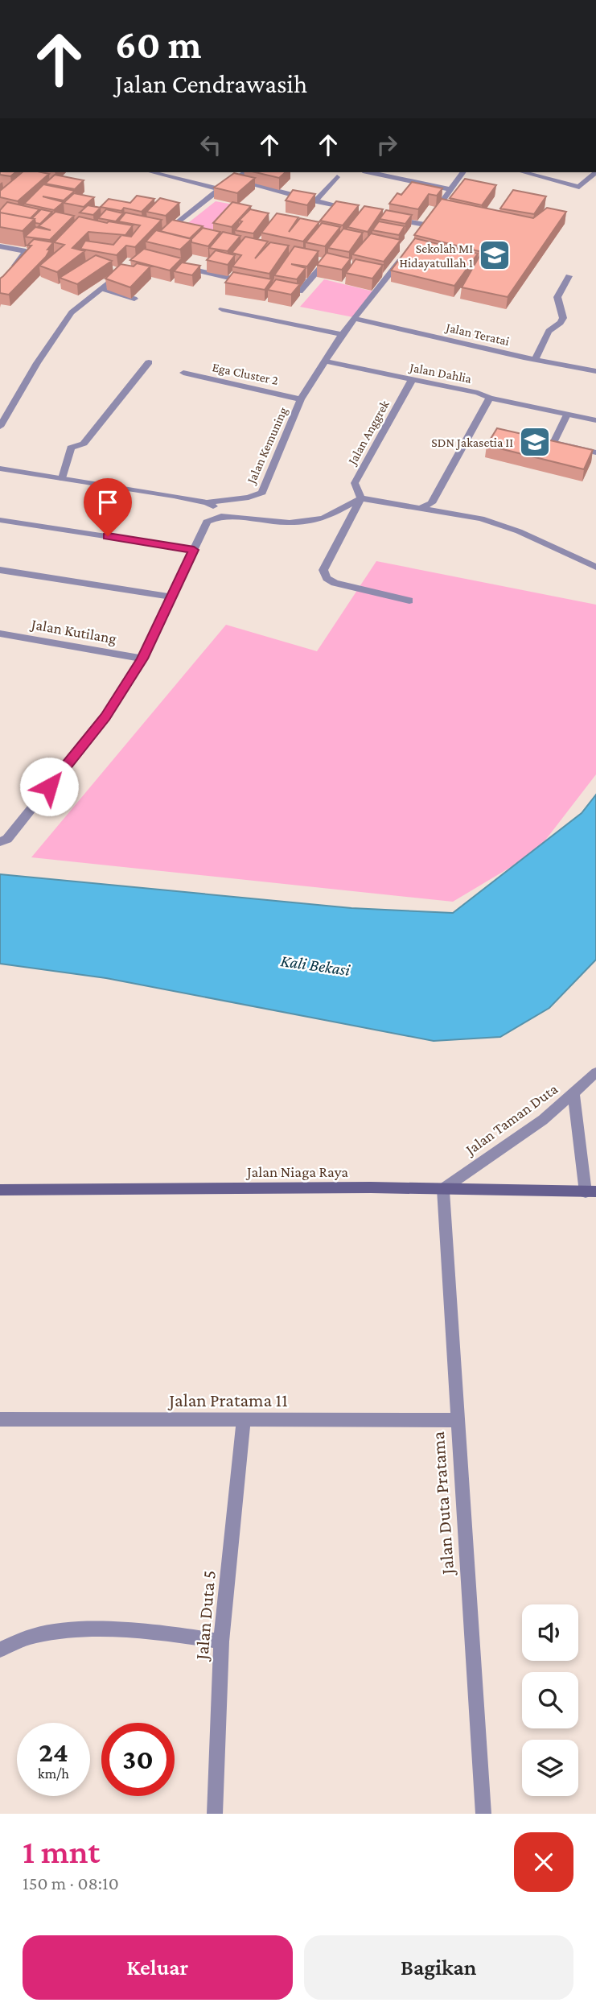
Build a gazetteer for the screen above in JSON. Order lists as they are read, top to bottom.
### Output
{
  "streets": {
    "street": [
      "Jalan Teratai",
      "Jalan Dahlia",
      "Ega Cluster 2",
      "Jalan Anggrek",
      "Jalan Kemuning",
      "Jalan Kutilang",
      "Jalan Taman Duta",
      "Jalan Niaga Raya",
      "Jalan Pratama 11",
      "Jalan Duta Pratama",
      "Jalan Duta 5"
    ]
  },
  "crossings": [
    ["Jalan Teratai", "Jalan Kemuning"],
    ["Jalan Dahlia", "Jalan Anggrek"],
    ["Jalan Dahlia", "Jalan Kemuning"],
    ["Ega Cluster 2", "Jalan Kemuning"],
    ["Jalan Taman Duta", "Jalan Niaga Raya"],
    ["Jalan Taman Duta", "Jalan Duta Pratama"],
    ["Jalan Niaga Raya", "Jalan Duta Pratama"],
    ["Jalan Pratama 11", "Jalan Duta Pratama"],
    ["Jalan Pratama 11", "Jalan Duta 5"]
  ],
  "water": ["Kali Bekasi"],
  "places": {
    "school or university": ["Sekolah MI Hidayatullah 1", "SDN Jakasetia II"]
  },
  "page": {
    "turn": ["60 m", "Jalan Cendrawasih"],
    "speed": "24 km/h",
    "limit": "30",
    "heading": ["1 mnt", "150 m · 08:10"],
    "buttons": ["Keluar", "Bagikan"]
  }
}
